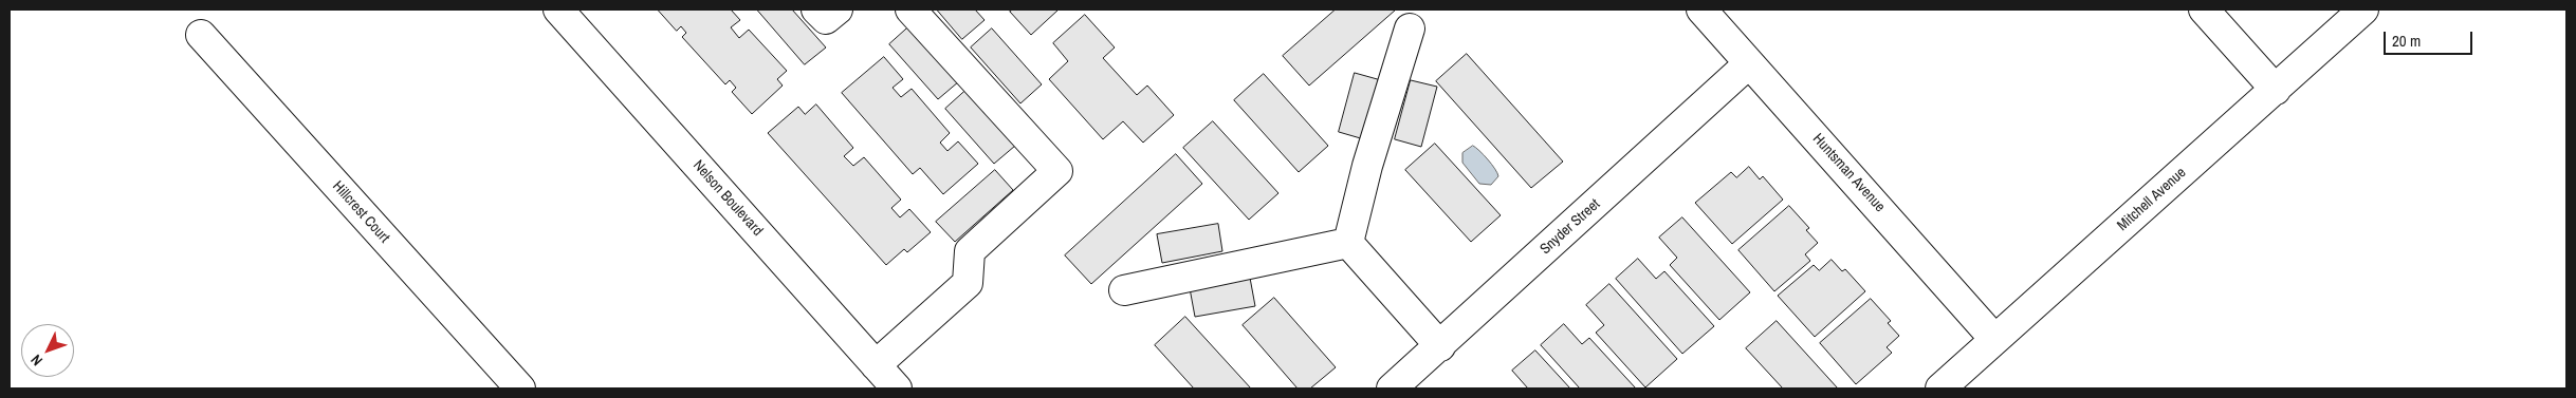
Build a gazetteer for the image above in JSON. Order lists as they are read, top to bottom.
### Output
{
  "streets": {
    "street": [
      "Huntsman Avenue",
      "Nelson Boulevard",
      "Mitchell Avenue",
      "Hillcrest Court",
      "Snyder Street"
    ]
  },
  "crossings": [
    ["Huntsman Avenue", "Mitchell Avenue"],
    ["Huntsman Avenue", "Snyder Street"]
  ],
  "scale_bar": "20 m",
  "north": "bottom left"
}
